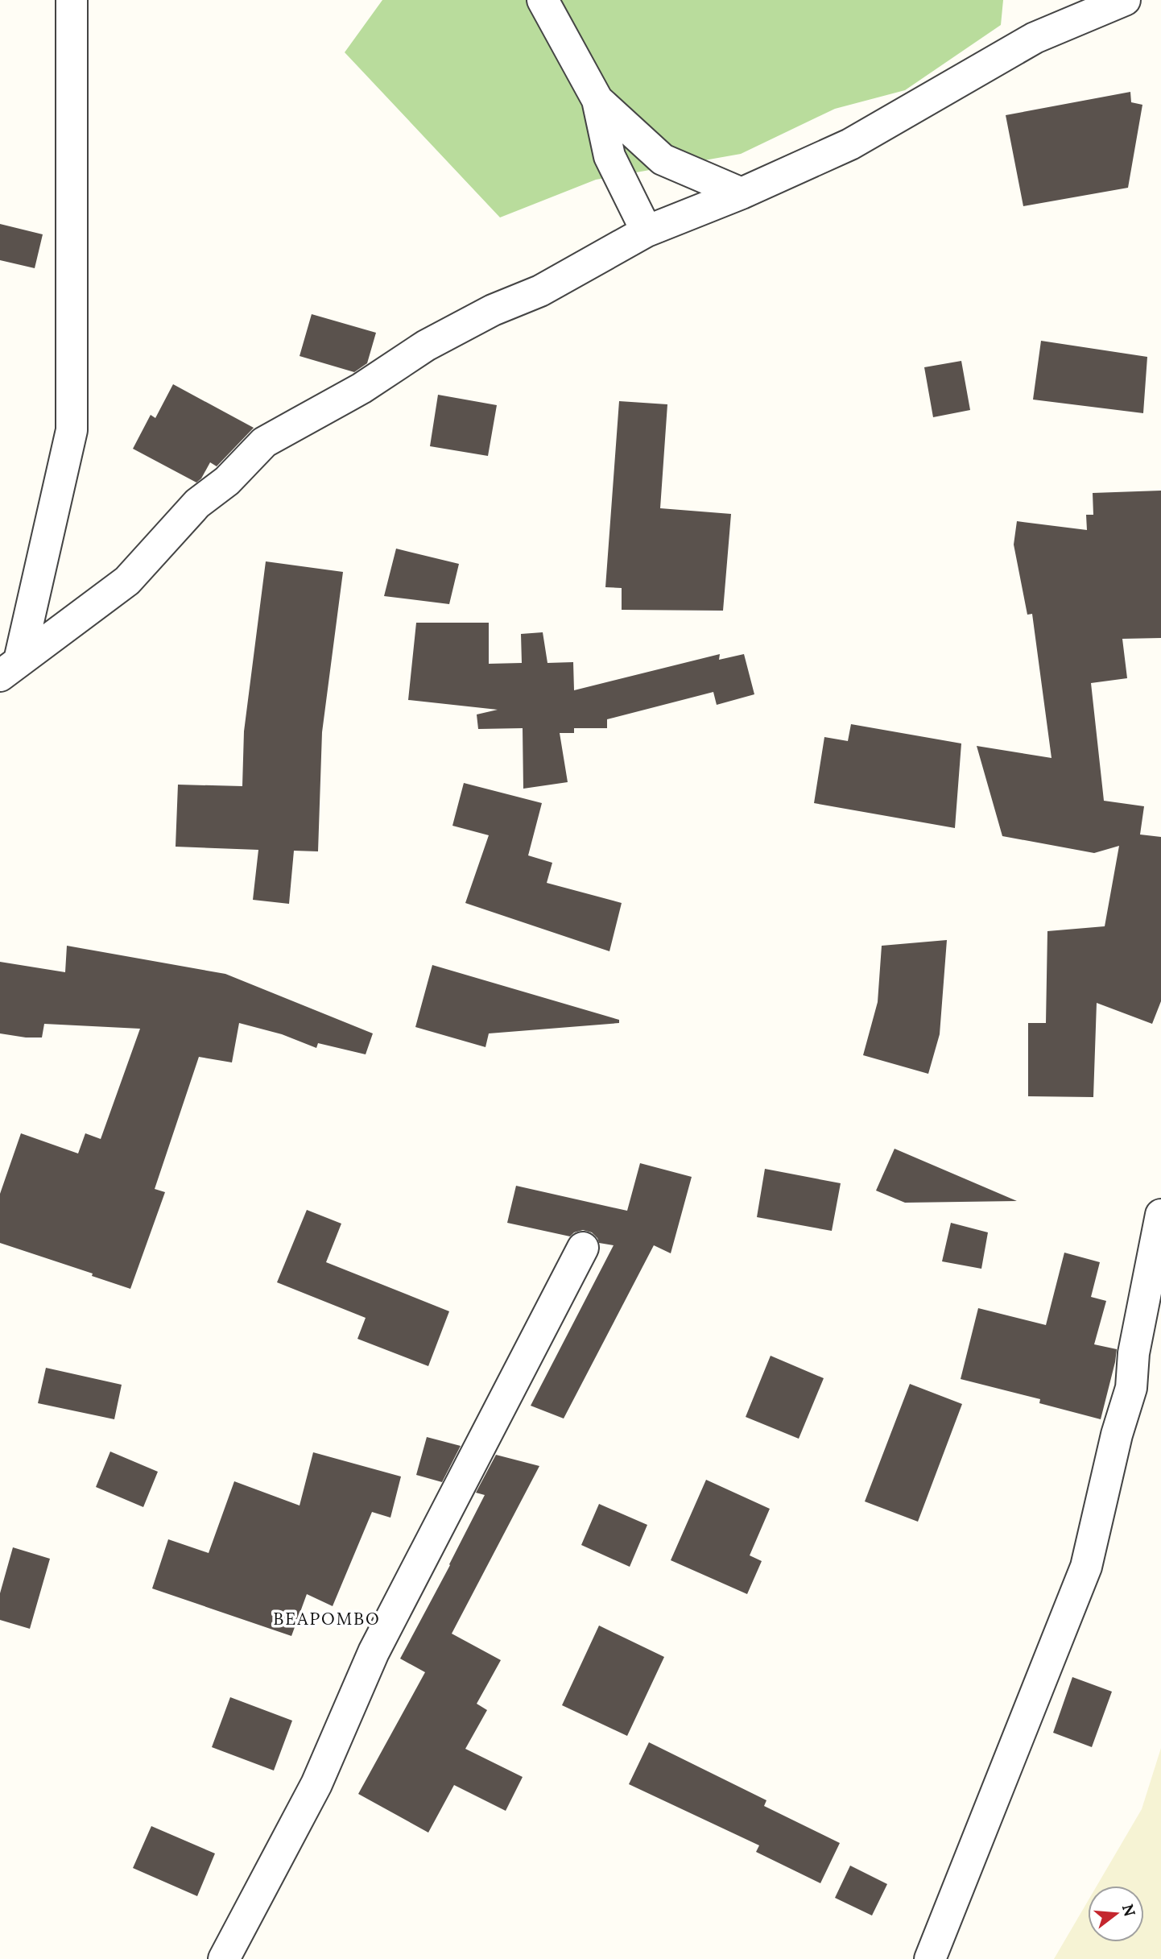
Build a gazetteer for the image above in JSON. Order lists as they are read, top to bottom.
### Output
{
  "districts": ["BEAPOMBO"],
  "north": "right"
}
